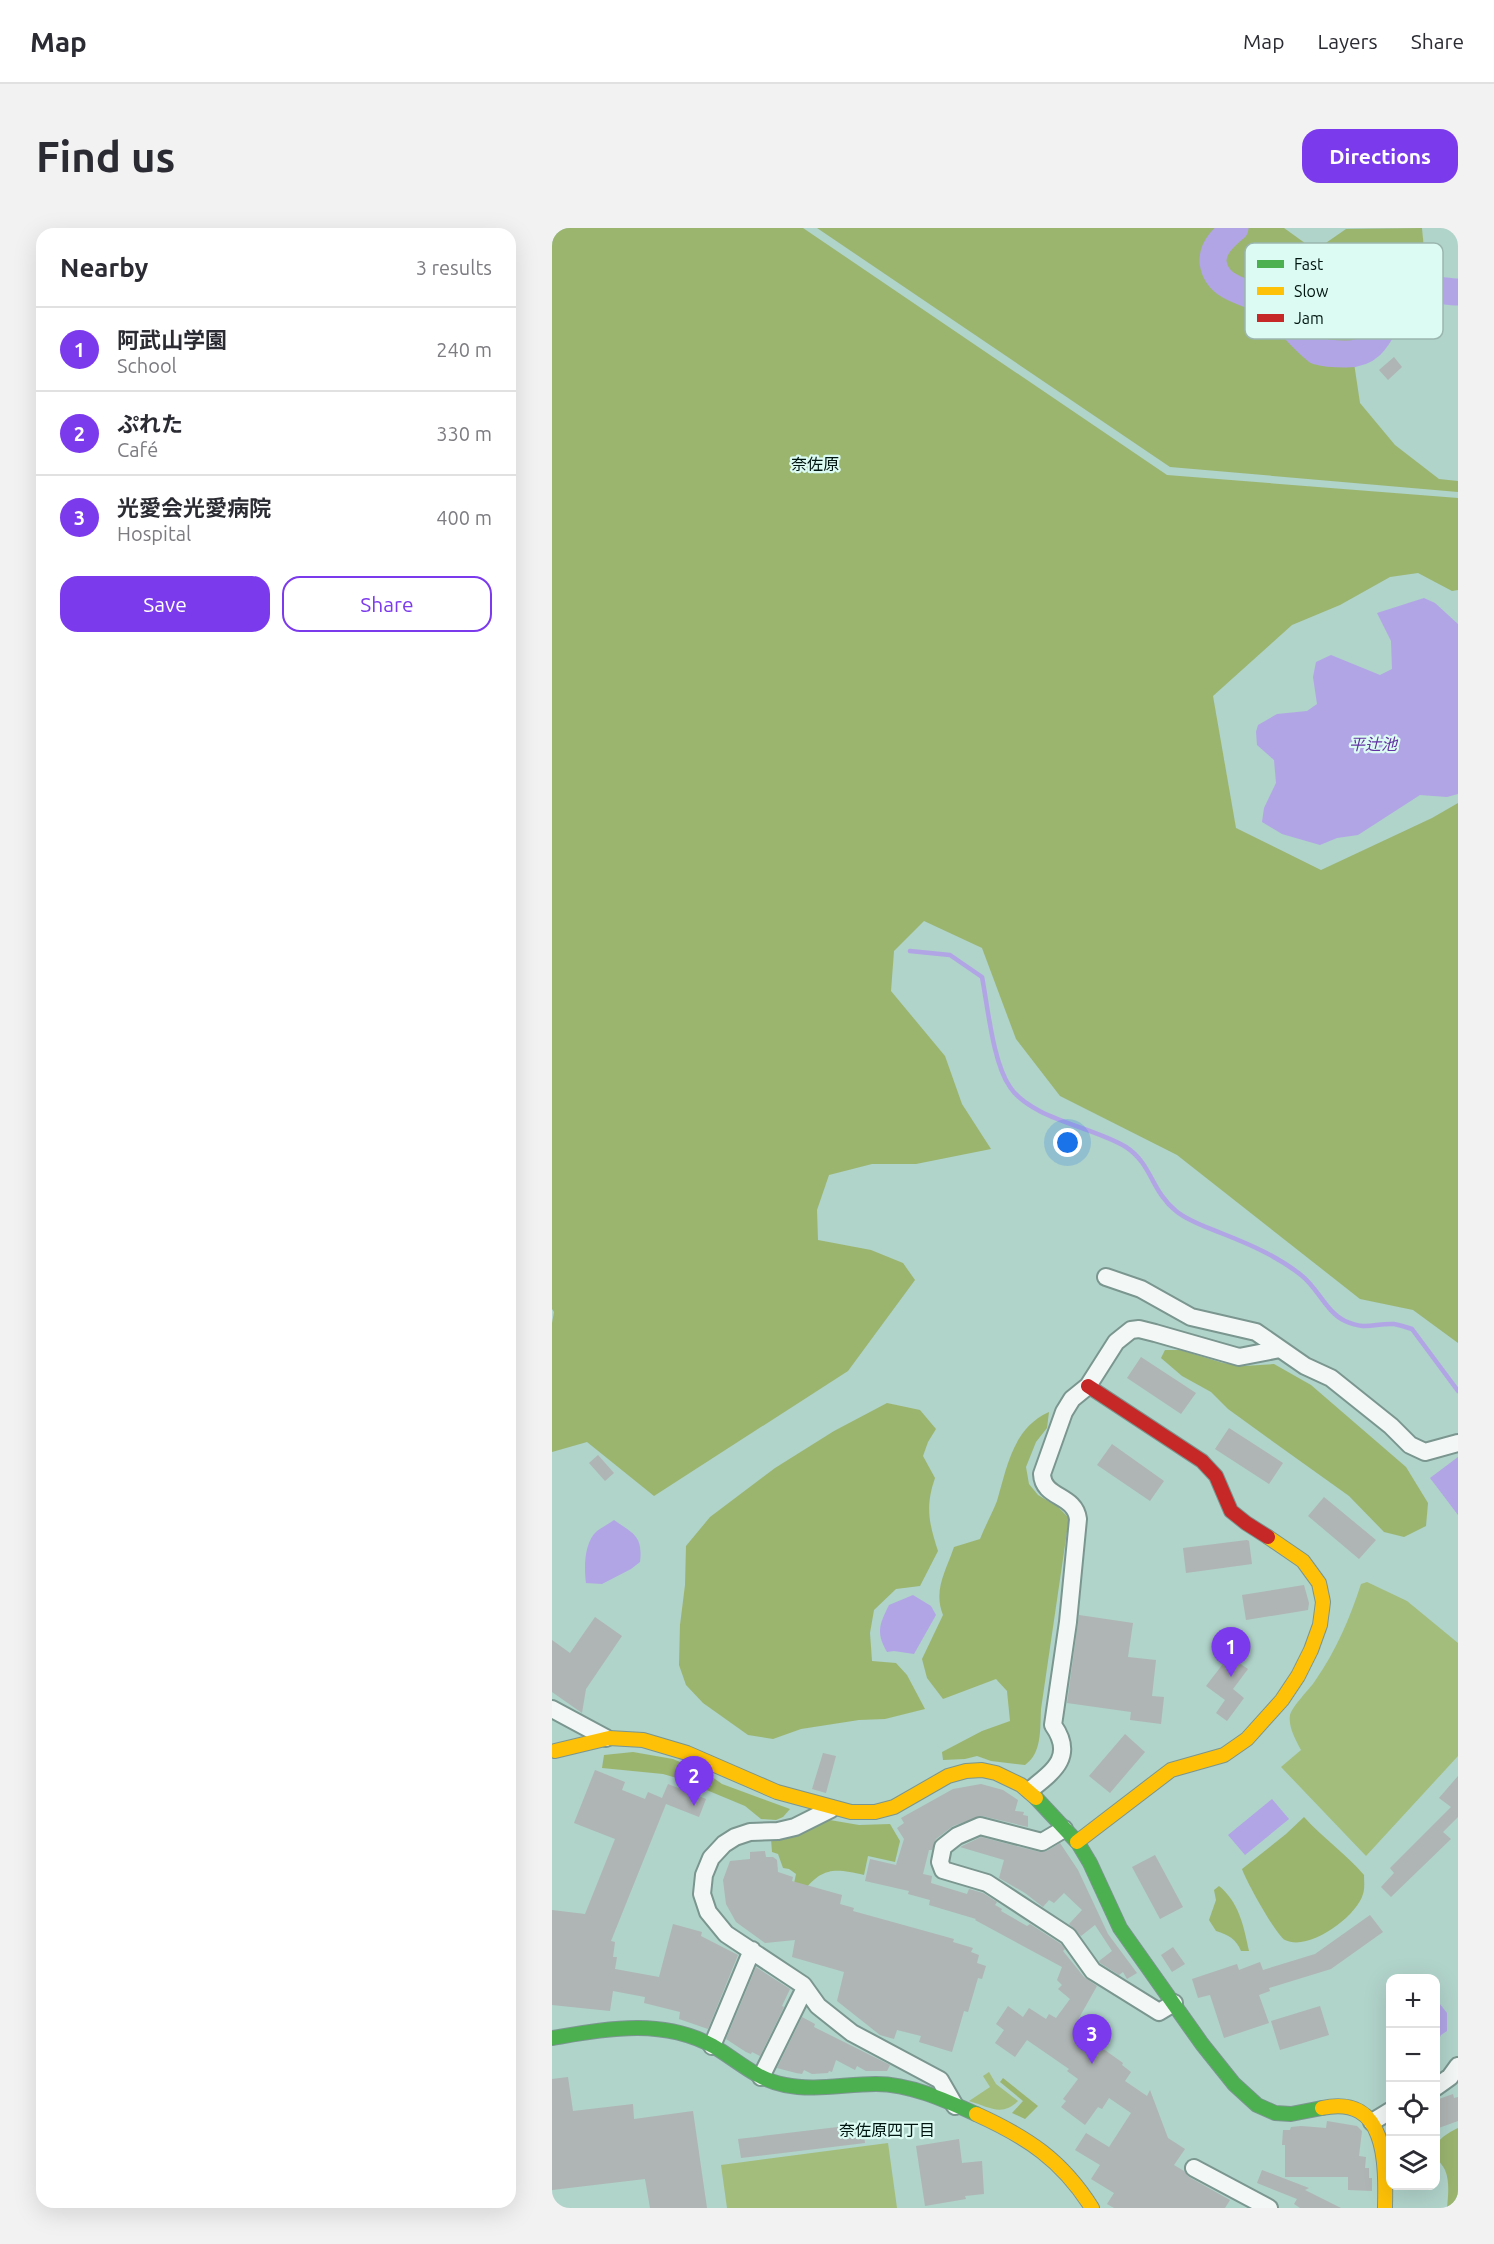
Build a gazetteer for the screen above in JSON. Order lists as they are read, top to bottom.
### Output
{
  "districts": ["奈佐原", "奈佐原四丁目"],
  "water": ["平辻池"],
  "legend": ["Fast", "Slow", "Jam"],
  "page": {
    "header": "Map",
    "nav": ["Map", "Layers", "Share"],
    "buttons": [
      "Directions",
      ["Save", "Share"]
    ],
    "title": "Find us",
    "heading": ["Nearby", "3 results"],
    "list": [
      {
        "mark": "1",
        "name": "阿武山学園",
        "note": "School",
        "value": "240 m"
      },
      {
        "mark": "2",
        "name": "ぷれた",
        "note": "Café",
        "value": "330 m"
      },
      {
        "mark": "3",
        "name": "光愛会光愛病院",
        "note": "Hospital",
        "value": "400 m"
      }
    ],
    "pins": ["1", "2", "3"],
    "map_buttons": ["+", "−"]
  }
}
